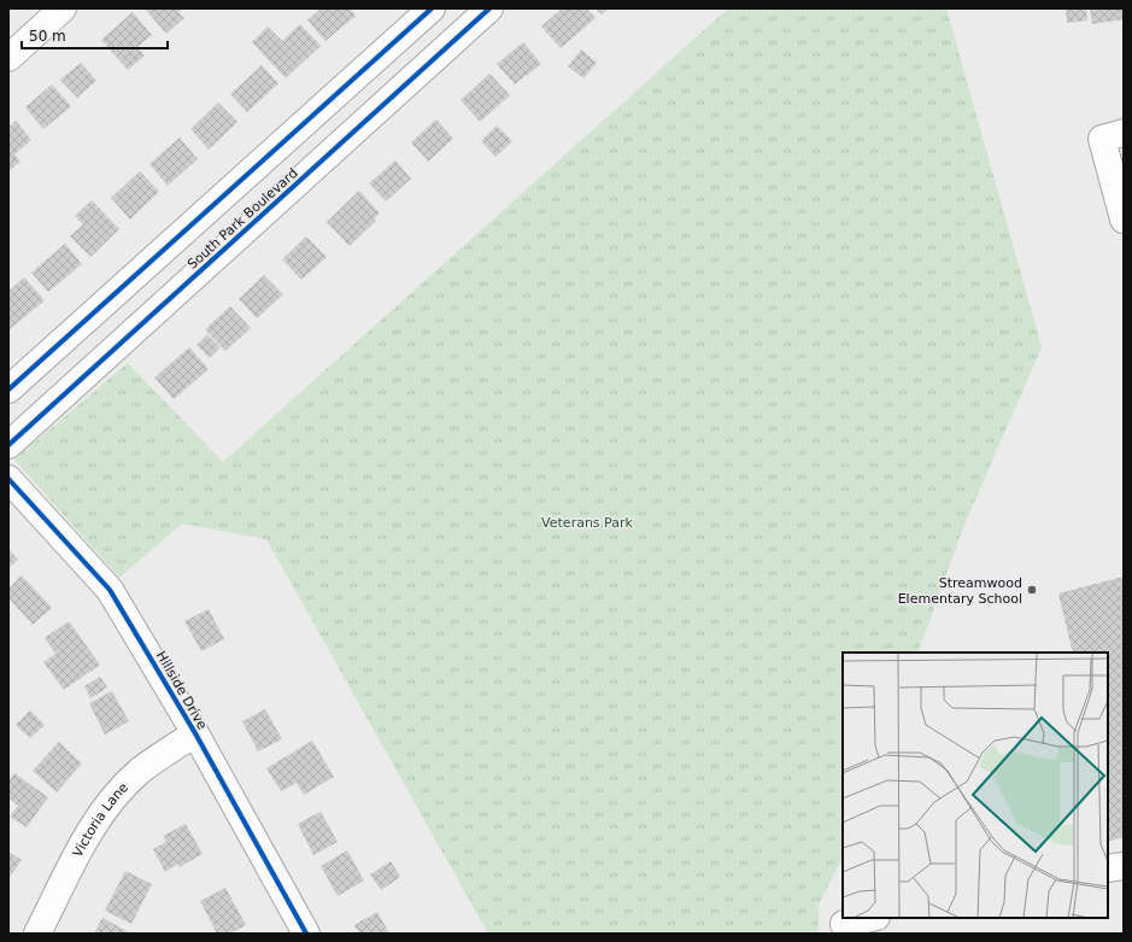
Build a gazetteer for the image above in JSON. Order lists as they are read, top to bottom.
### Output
{
  "streets": {
    "street": ["South Park Boulevard", "Hillside Drive", "Victoria Lane"]
  },
  "crossings": [
    ["Hillside Drive", "Victoria Lane"]
  ],
  "parks": ["Veterans Park"],
  "places": ["Streamwood Elementary School"],
  "scale_bar": "50 m"
}
